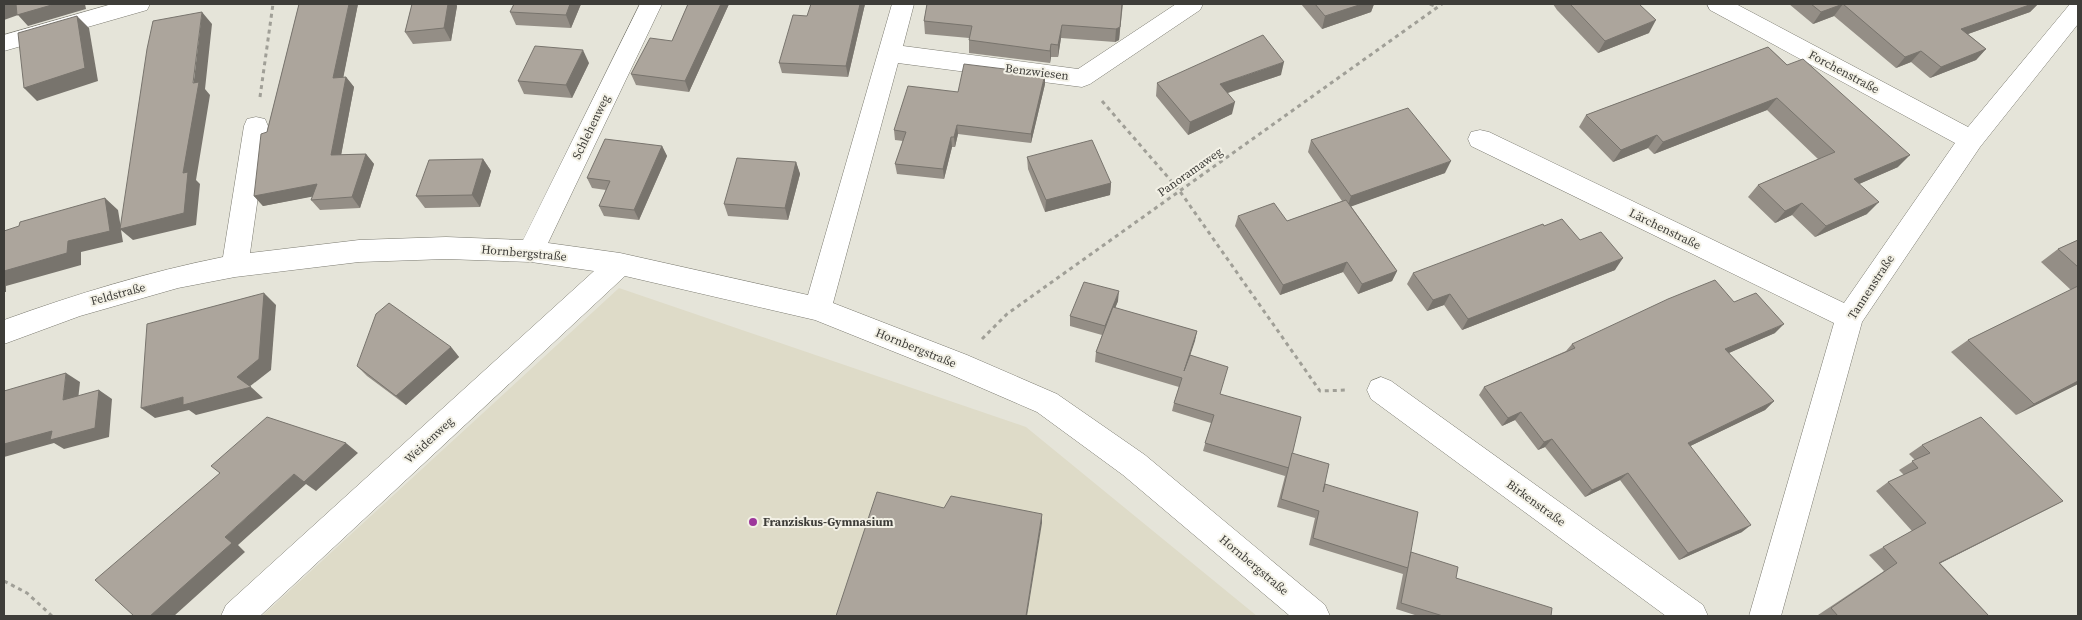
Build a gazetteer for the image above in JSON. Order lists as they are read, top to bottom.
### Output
{
  "streets": {
    "street": [
      "Benzwiesen",
      "Forchenstraße",
      "Schlehenweg",
      "Lärchenstraße",
      "Hornbergstraße",
      "Tannenstraße",
      "Feldstraße",
      "Weidenweg",
      "Birkenstraße"
    ],
    "path": ["Panoramaweg"]
  },
  "crossings": [
    ["Forchenstraße", "Tannenstraße"],
    ["Schlehenweg", "Hornbergstraße"],
    ["Panoramaweg", "Hornbergstraße"],
    ["Lärchenstraße", "Tannenstraße"],
    ["Hornbergstraße", "Feldstraße"],
    ["Hornbergstraße", "Weidenweg"]
  ],
  "places": ["Franziskus-Gymnasium"]
}
